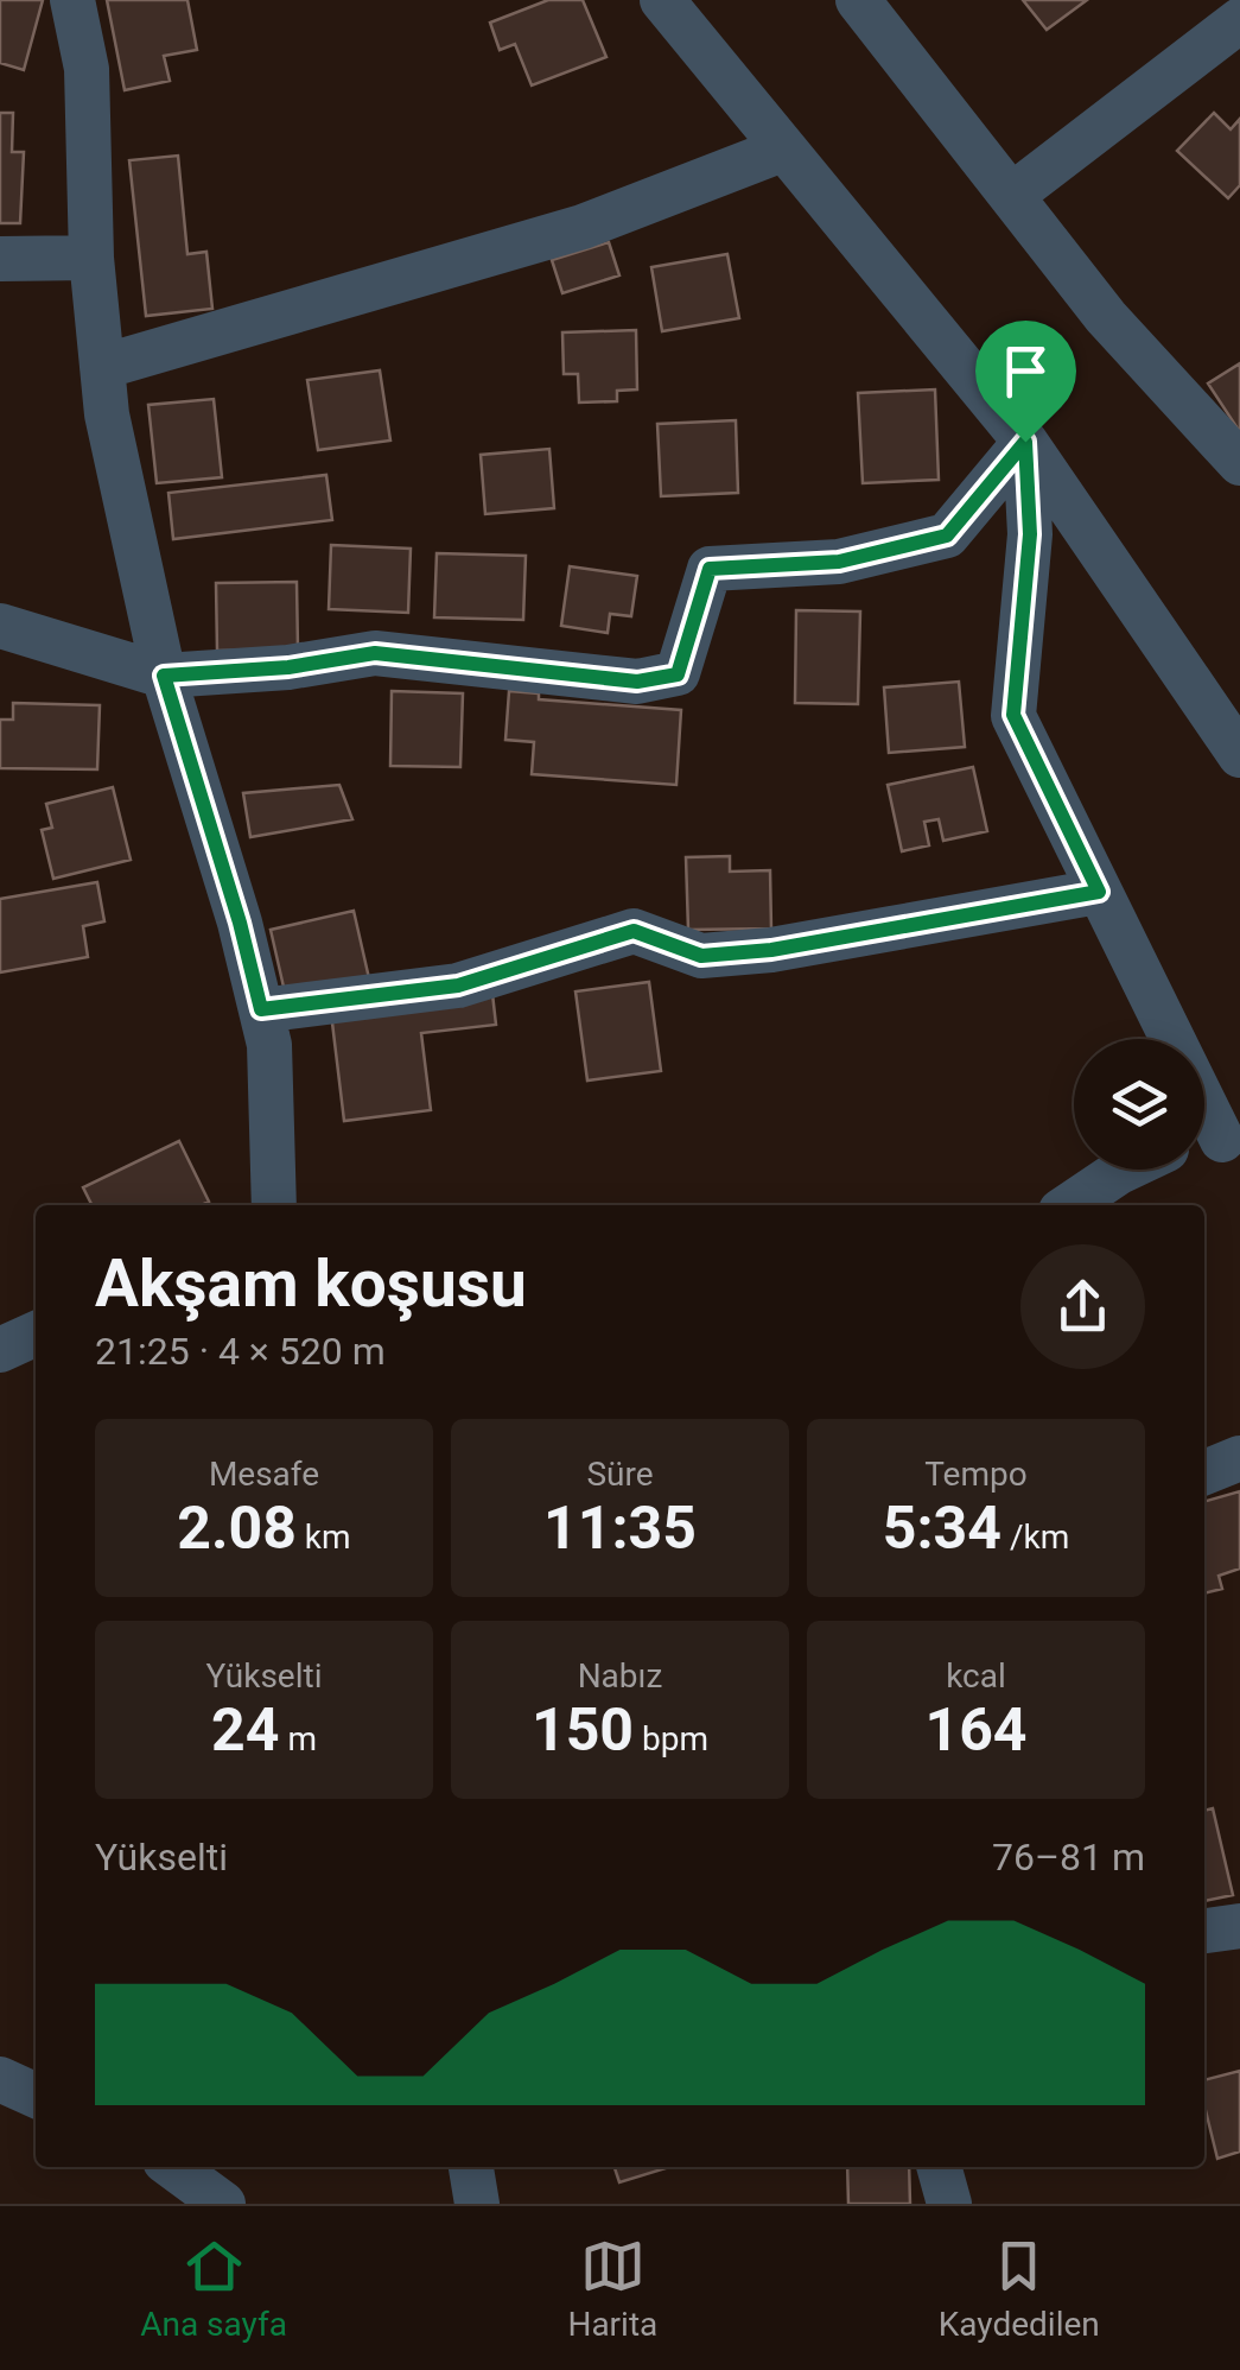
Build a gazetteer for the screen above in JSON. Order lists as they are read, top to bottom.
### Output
{
  "page": {
    "heading": ["Akşam koşusu", "21:25 · 4 × 520 m"],
    "stats": [
      ["Mesafe", "2.08 km"],
      ["Süre", "11:35"],
      ["Tempo", "5:34 /km"],
      ["Yükselti", "24 m"],
      ["Nabız", "150 bpm"],
      ["kcal", "164"]
    ],
    "chart": ["Yükselti", "76–81 m"],
    "tabs": ["Ana sayfa", "Harita", "Kaydedilen"]
  }
}
